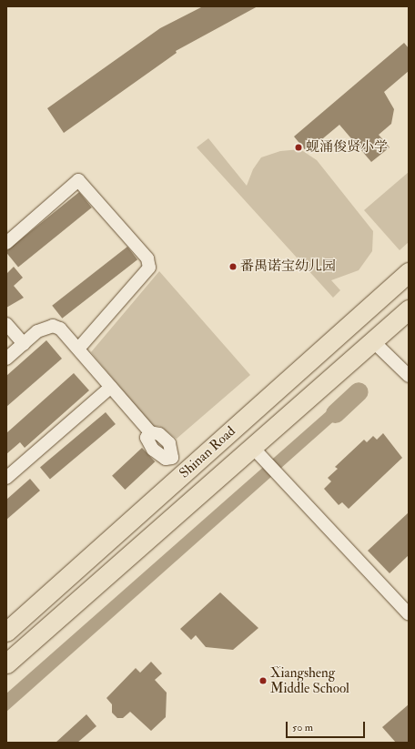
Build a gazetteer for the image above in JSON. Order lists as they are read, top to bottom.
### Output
{
  "streets": {
    "highway": ["Shinan Road"]
  },
  "places": ["蚬涌俊贤小学", "番禺诺宝幼儿园", "Xiangsheng Middle School"],
  "scale_bar": "50 m"
}
